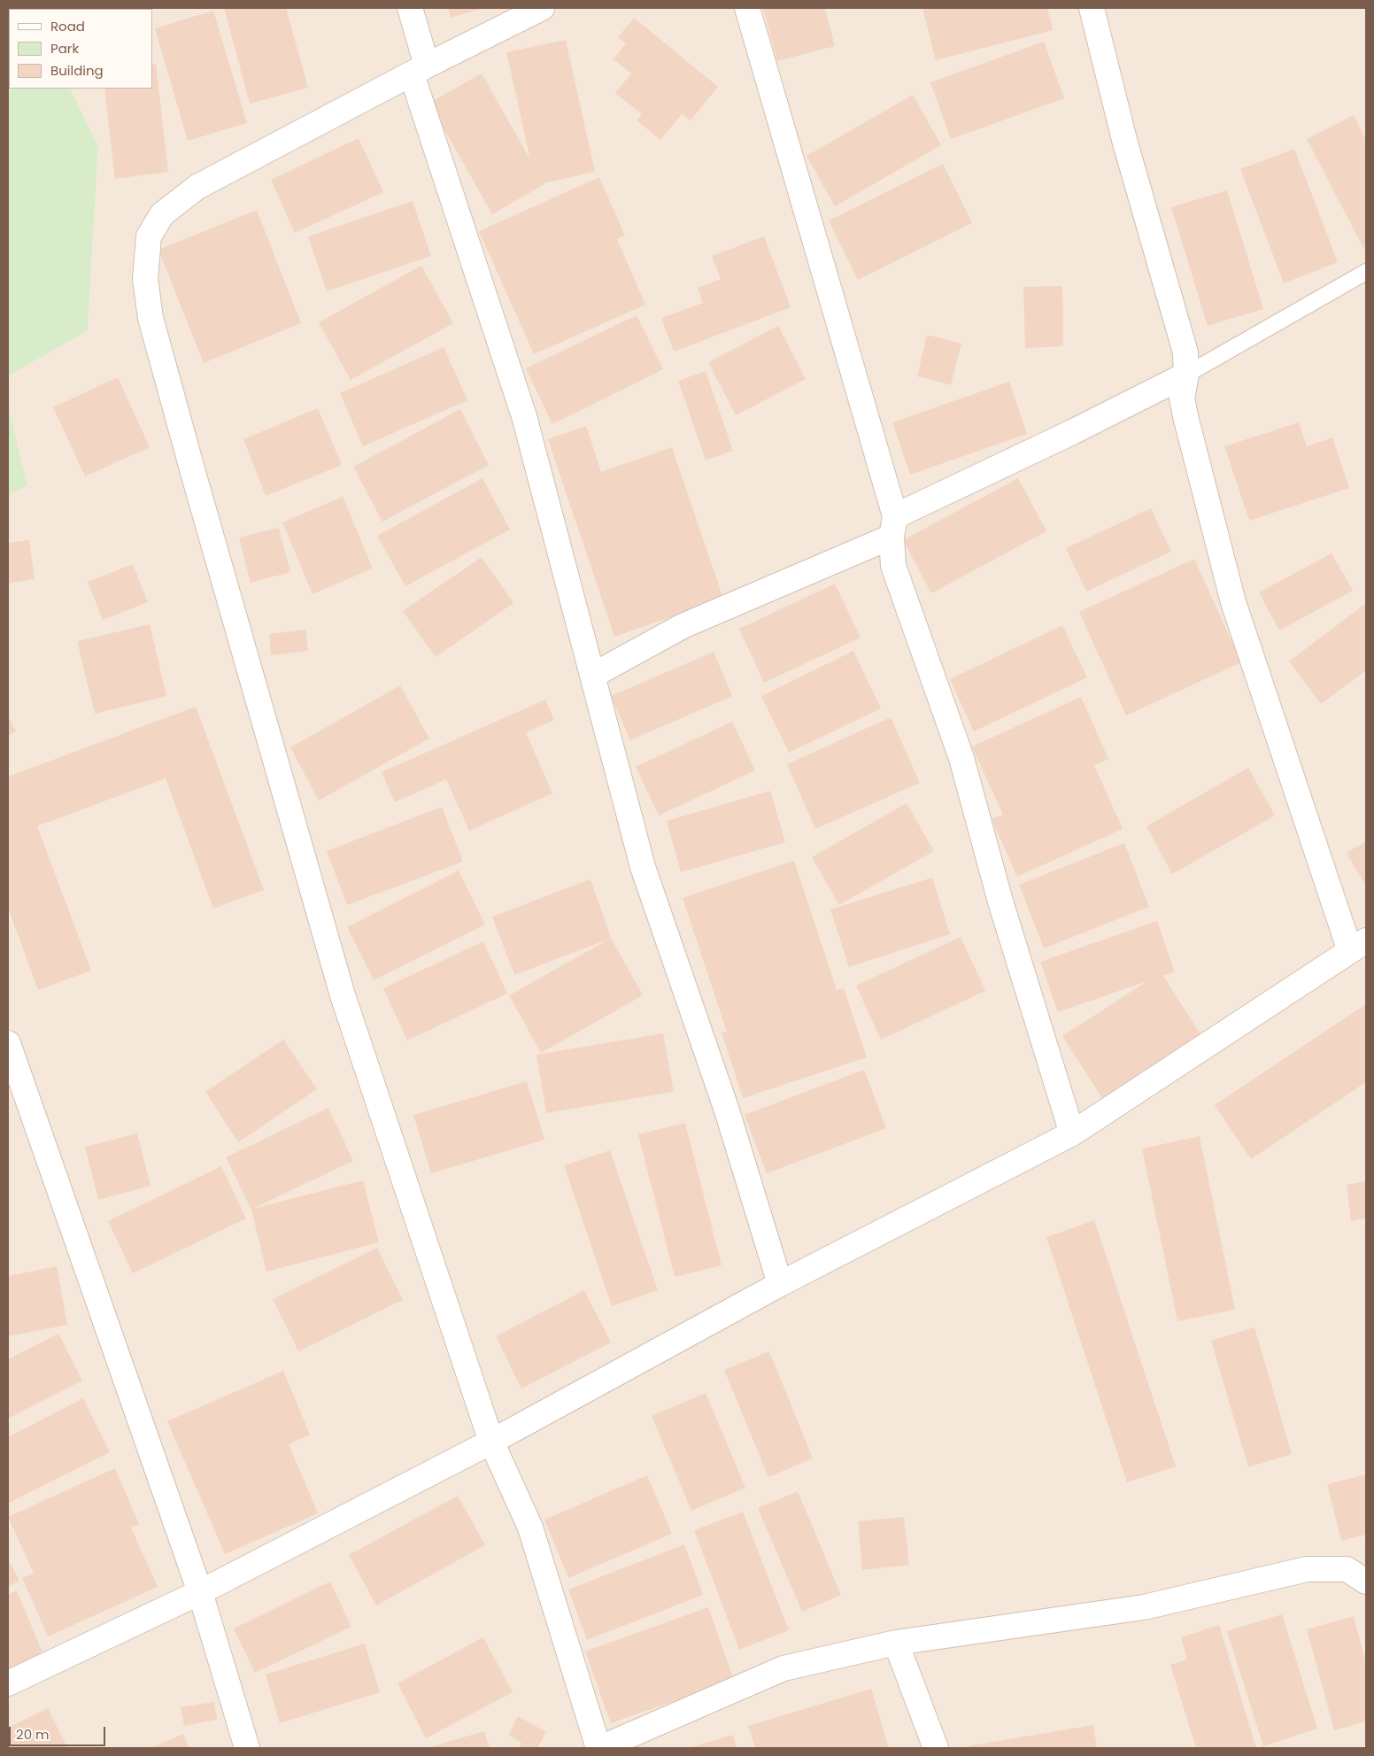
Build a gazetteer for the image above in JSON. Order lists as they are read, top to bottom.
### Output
{
  "legend": ["Road", "Park", "Building"],
  "scale_bar": "20 m"
}
